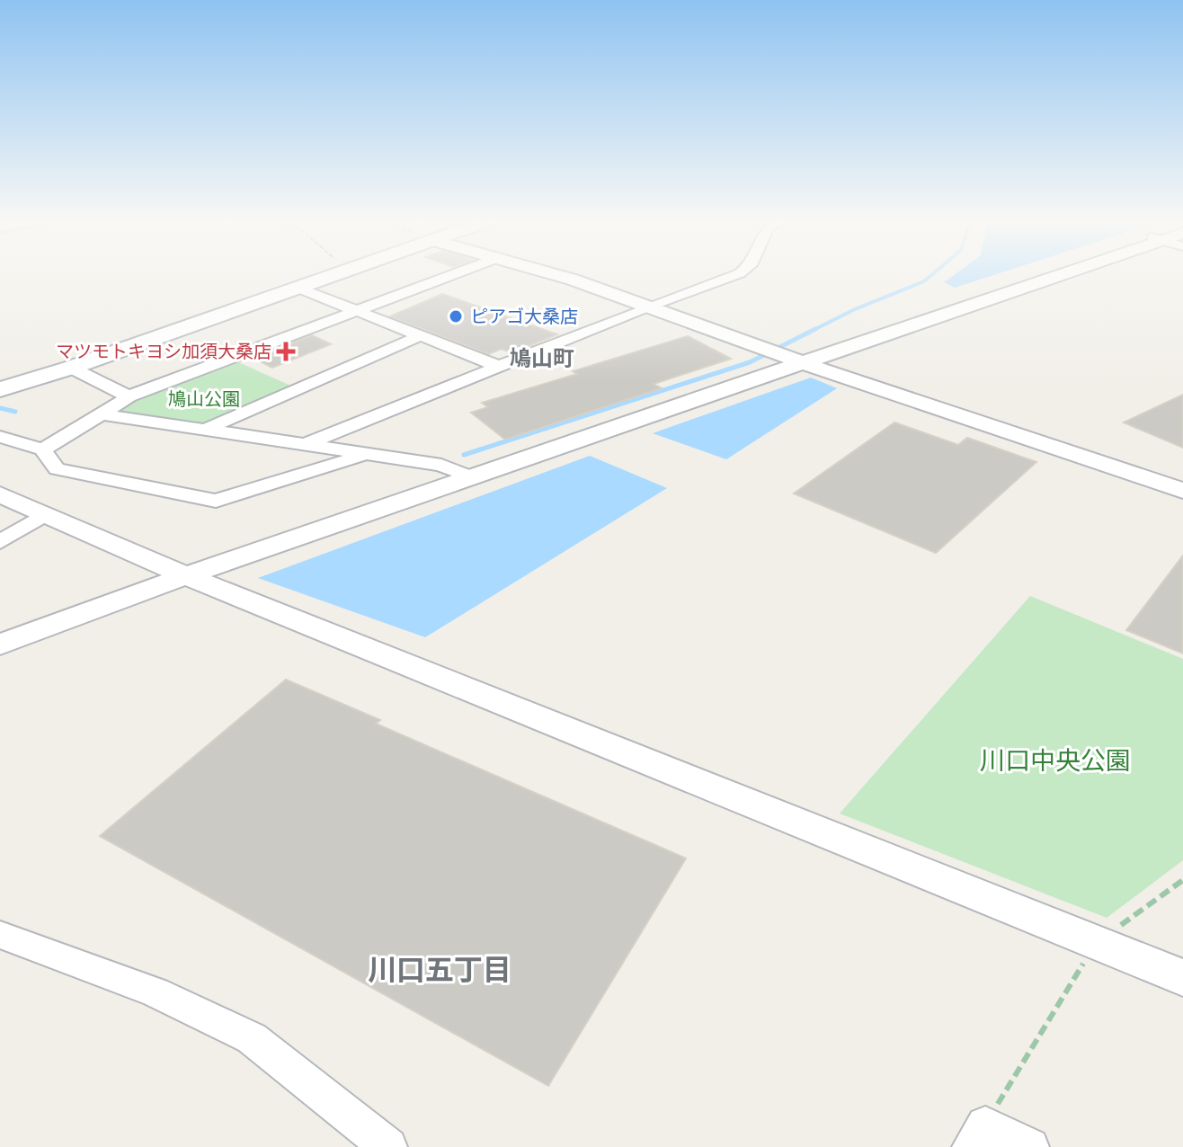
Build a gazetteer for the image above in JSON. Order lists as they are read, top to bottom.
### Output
{
  "districts": ["鳩山町", "川口五丁目"],
  "parks": ["鳩山公園", "川口中央公園"],
  "places": {
    "other": ["ピアゴ大桑店"],
    "health": ["マツモトキヨシ加須大桑店"]
  }
}
